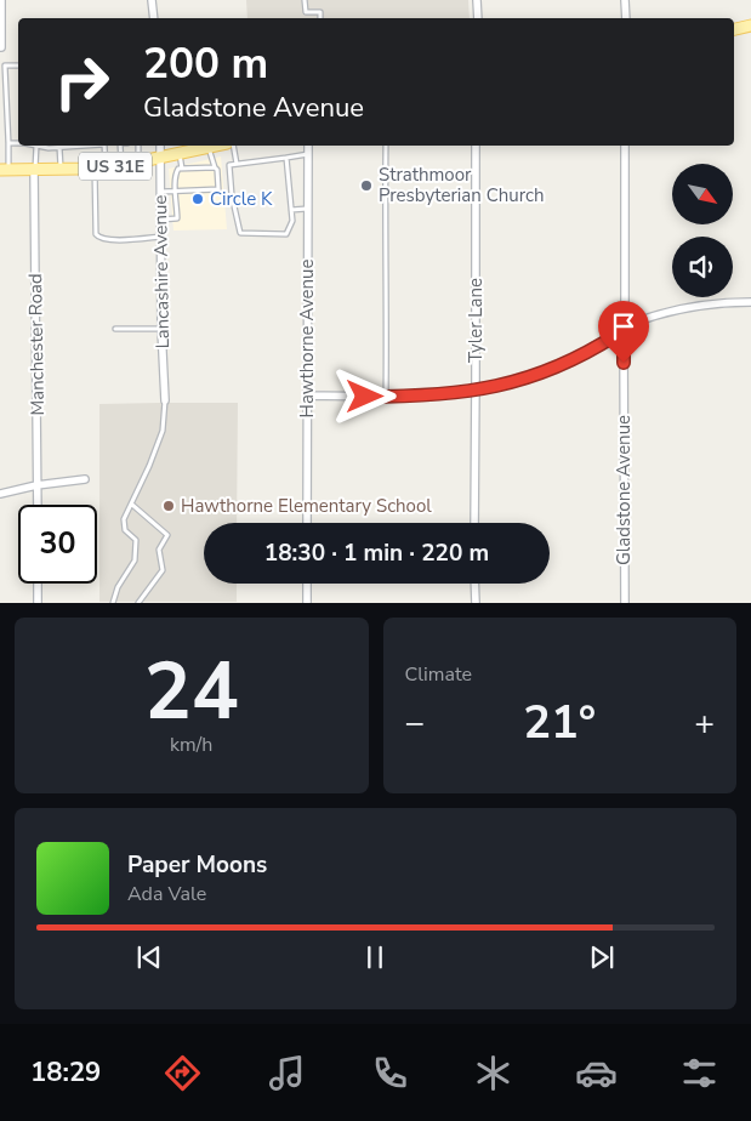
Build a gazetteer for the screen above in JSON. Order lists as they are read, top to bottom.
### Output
{
  "streets": {
    "main road": ["US 31E"],
    "street": [
      "Lancashire Avenue",
      "Tyler Lane",
      "Hawthorne Avenue",
      "Manchester Road",
      "Gladstone Avenue"
    ]
  },
  "crossings": [
    ["US 31E", "Lancashire Avenue"],
    ["US 31E", "Manchester Road"]
  ],
  "places": ["Strathmoor Presbyterian Church", "Circle K", "Hawthorne Elementary School"],
  "north": "bottom right",
  "page": {
    "turn": ["200 m", "Gladstone Avenue"],
    "limit": "30",
    "trip": "18:30 · 1 min · 220 m",
    "tile": [
      ["24", "km/h"],
      "Climate"
    ],
    "heat": ["−", "21°", "+"],
    "song": ["Paper Moons", "Ada Vale"],
    "tabs": "18:29"
  }
}
